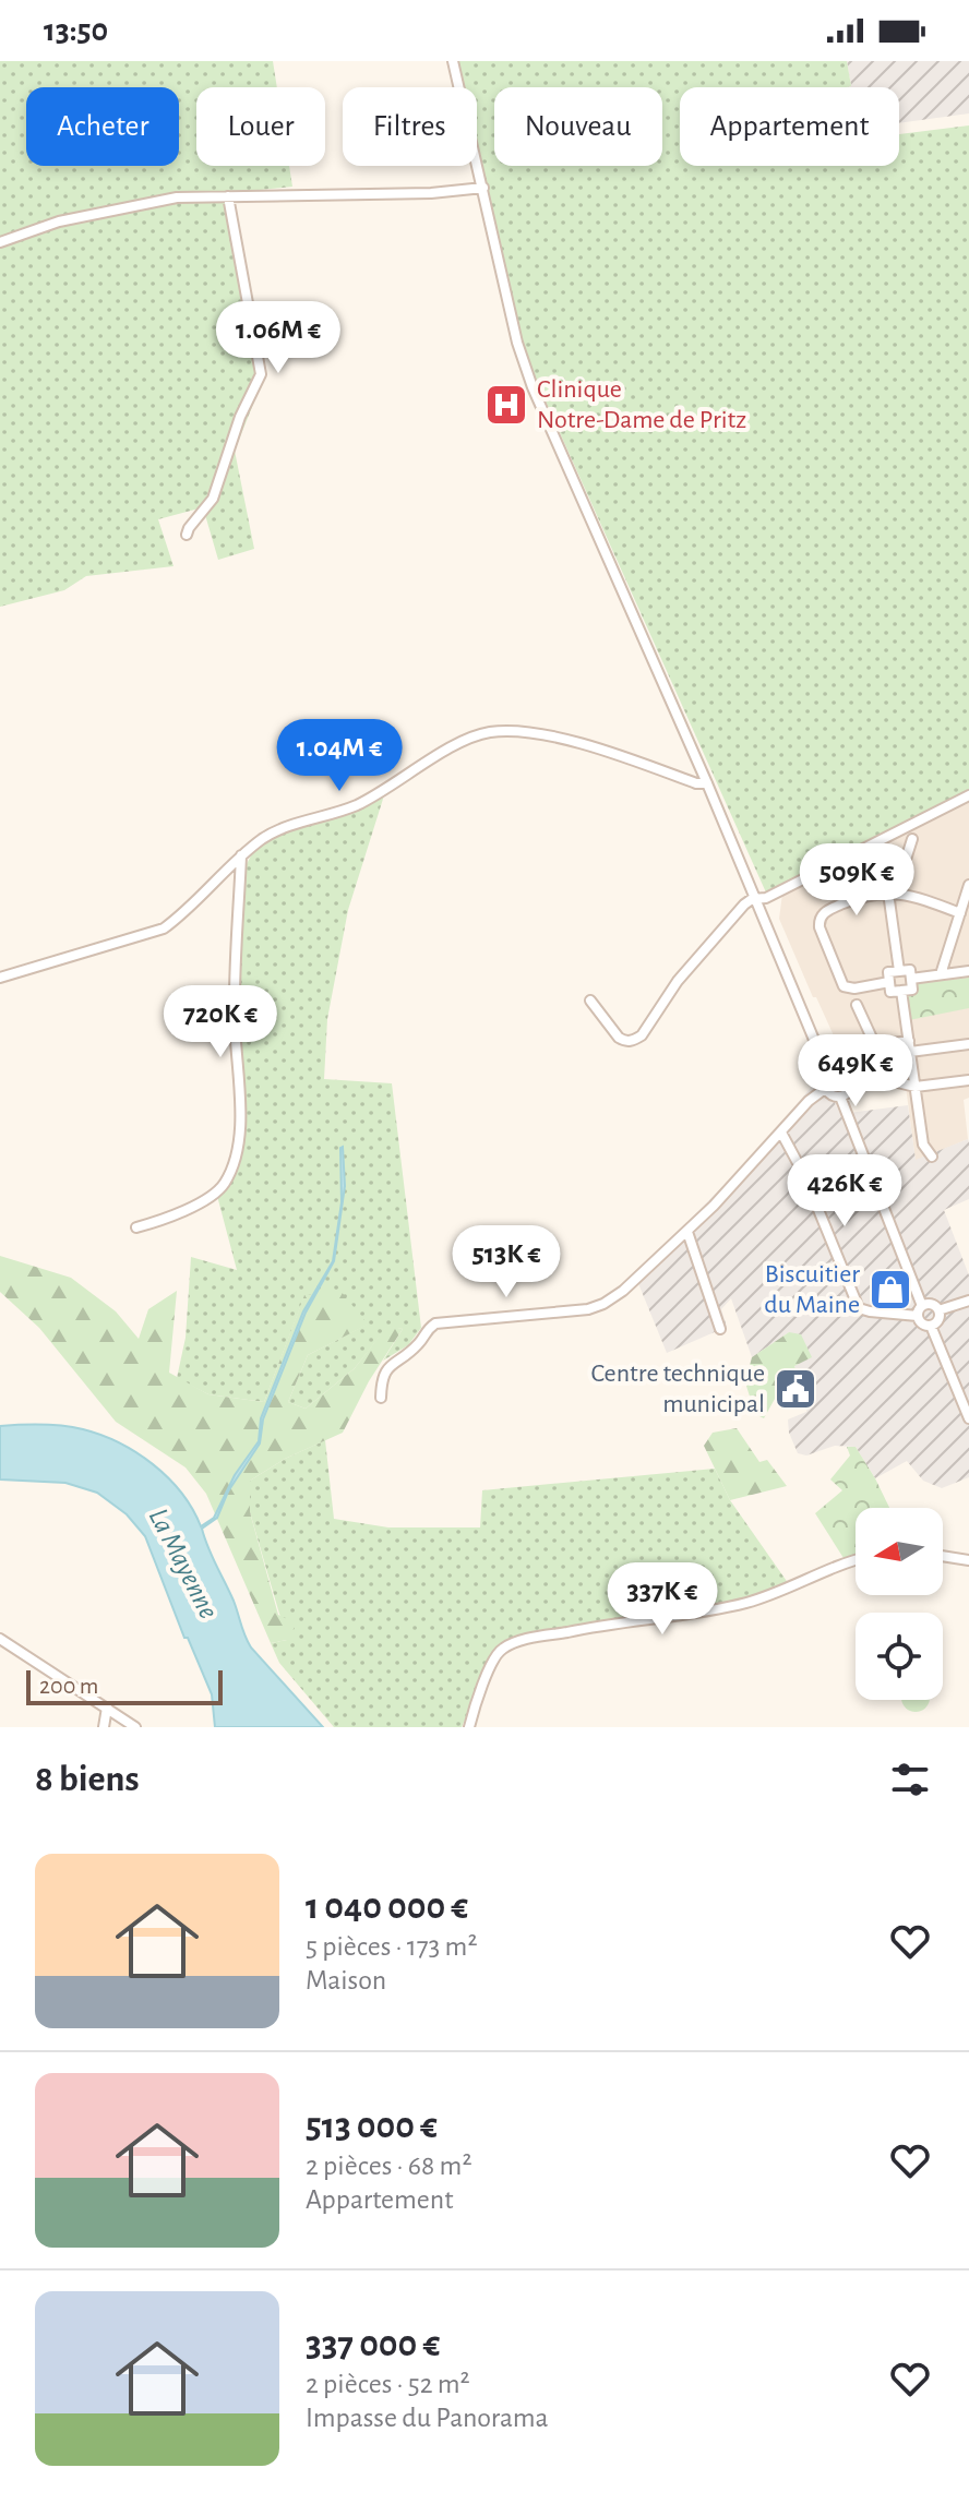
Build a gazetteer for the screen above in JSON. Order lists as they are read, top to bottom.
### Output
{
  "water": ["La Mayenne"],
  "places": {
    "hospital": ["Clinique Notre-Dame de Pritz"],
    "shop": ["Biscuitier du Maine"],
    "public building": ["Centre technique municipal"]
  },
  "scale_bar": "200 m",
  "north": "left",
  "page": {
    "status": "13:50",
    "chip": [
      "Acheter",
      "Louer",
      "Filtres",
      "Nouveau",
      "Appartement"
    ],
    "price": [
      "1.06M €",
      "1.04M €",
      "509K €",
      "720K €",
      "649K €",
      "426K €",
      "513K €",
      "337K €"
    ],
    "scale": "200 m",
    "heading": "8 biens",
    "list": [
      {
        "name": "1 040 000 €",
        "note": "5 pièces · 173 m² · Maison"
      },
      {
        "name": "513 000 €",
        "note": "2 pièces · 68 m² · Appartement"
      },
      {
        "name": "337 000 €",
        "note": "2 pièces · 52 m² · Impasse du Panorama"
      }
    ]
  }
}
